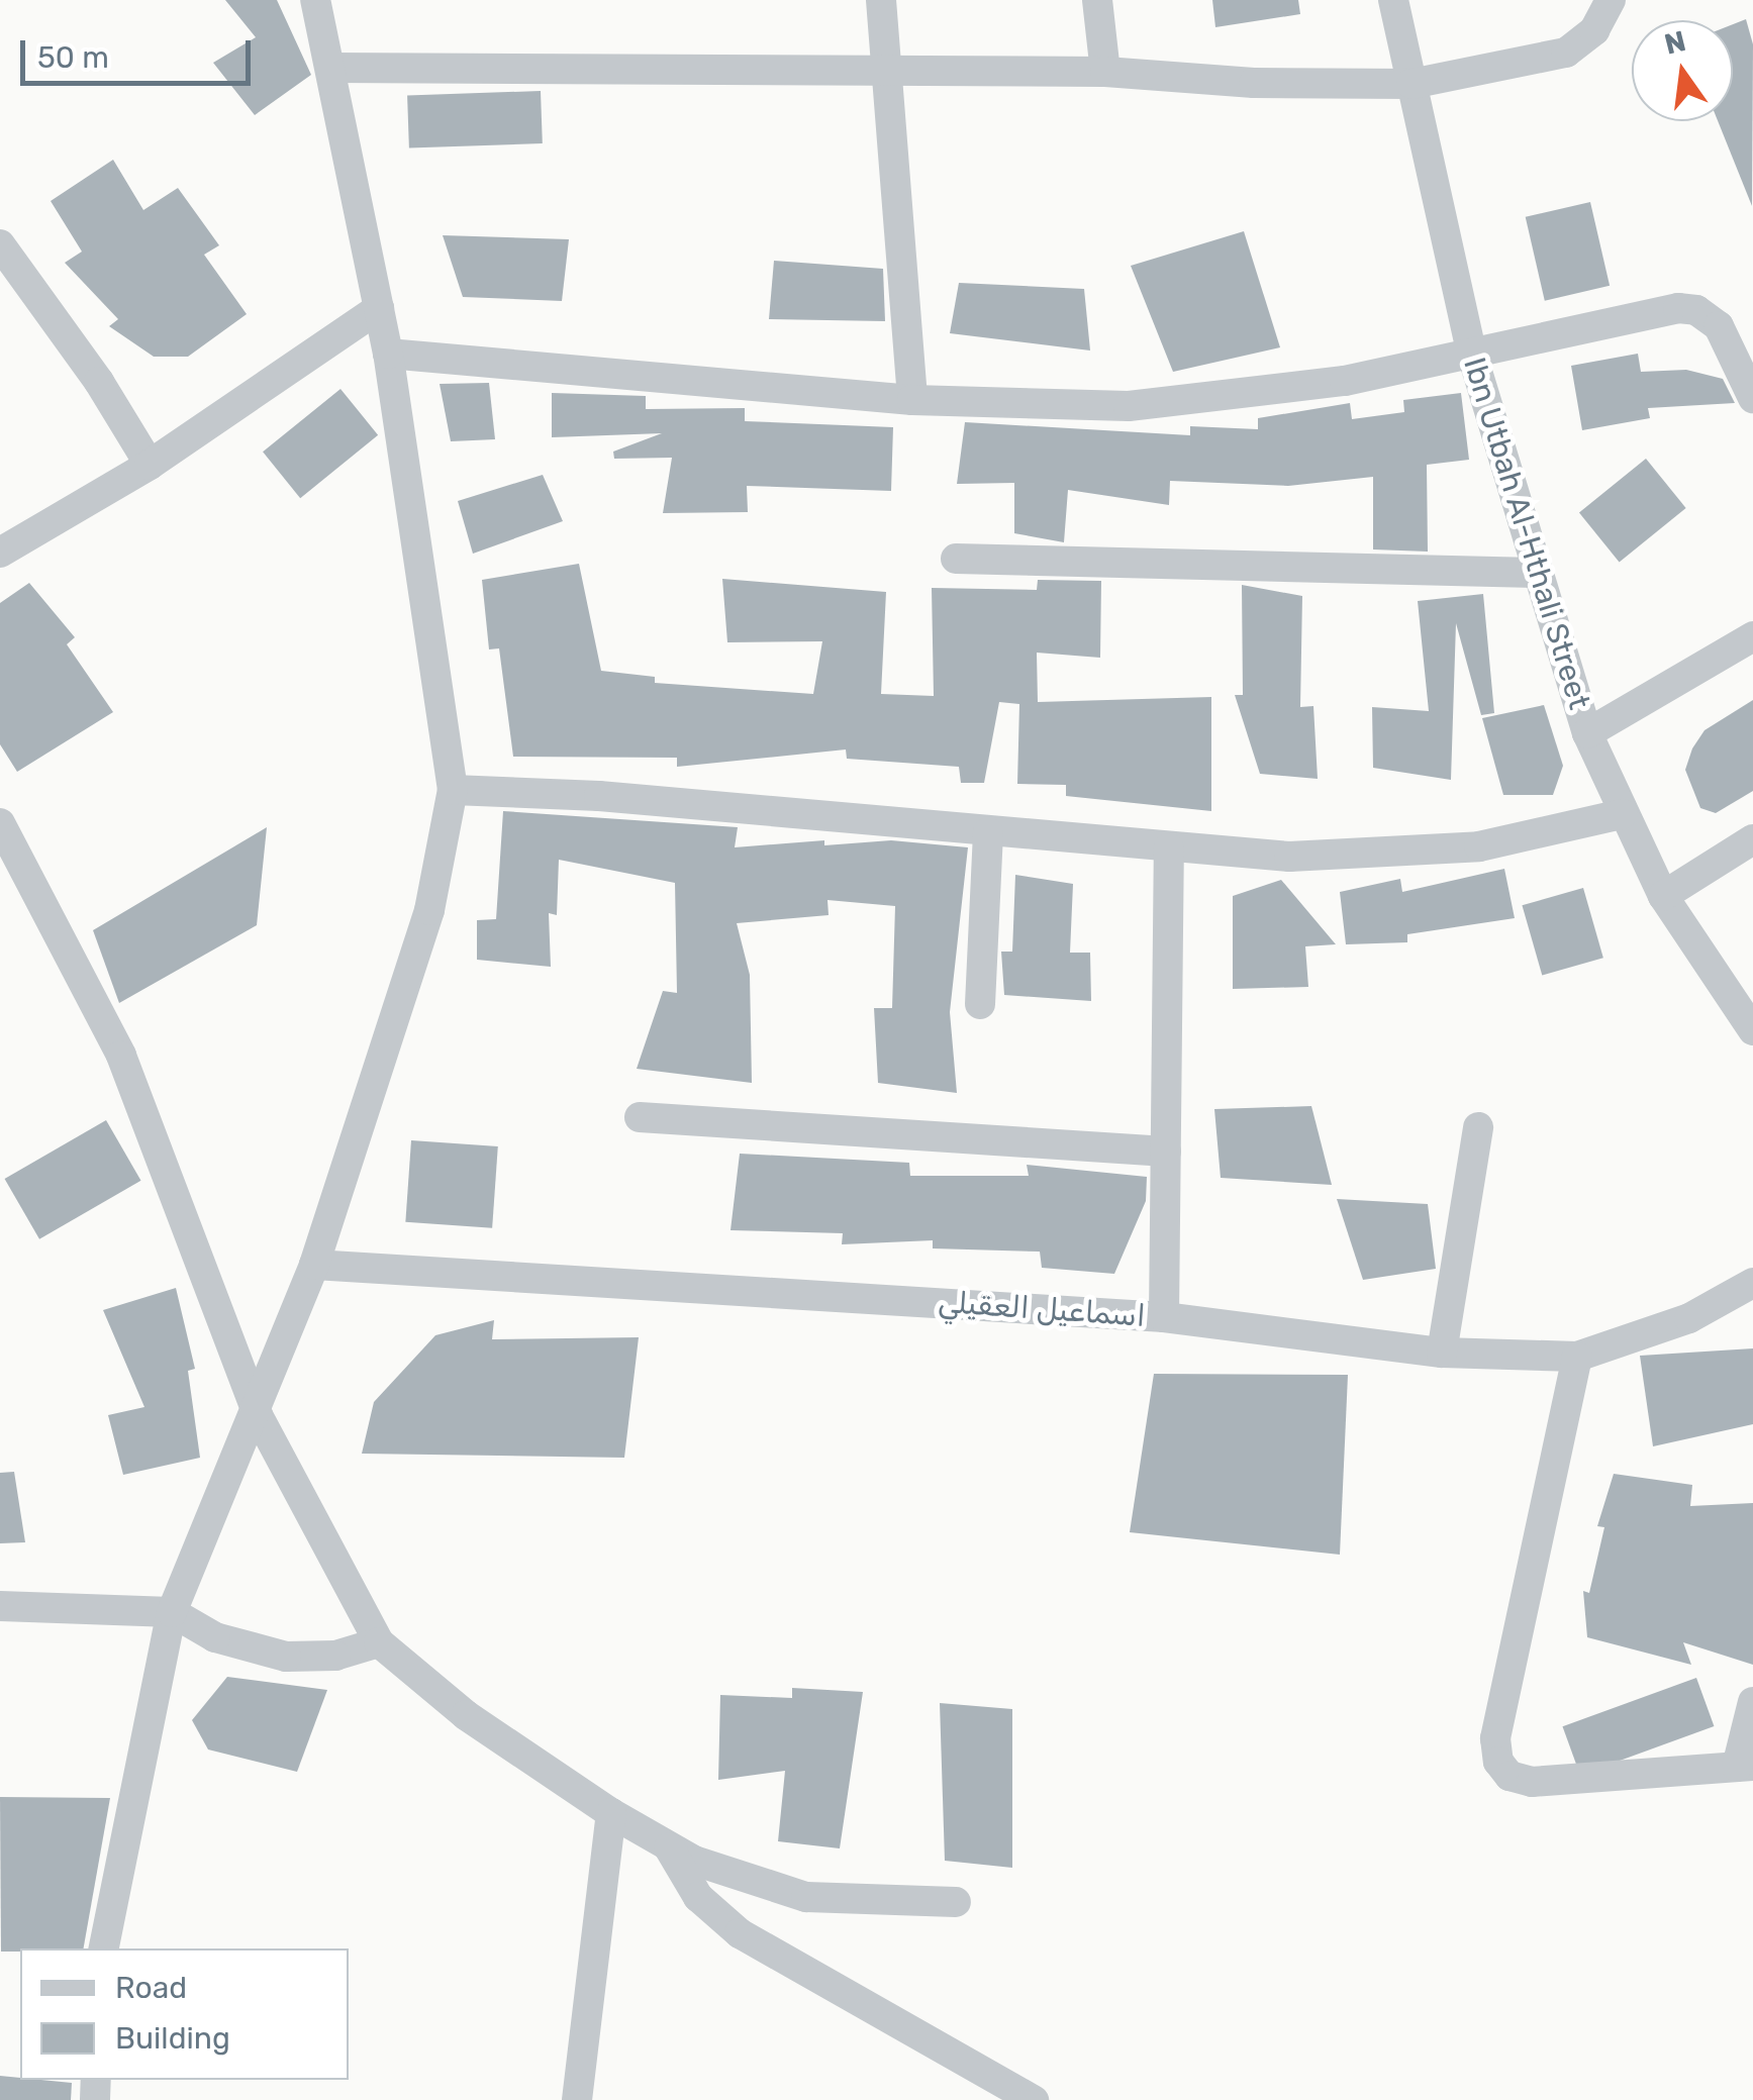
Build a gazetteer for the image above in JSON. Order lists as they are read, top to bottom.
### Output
{
  "streets": {
    "street": ["Ibn Utbah Al-Hthali Street", "اسماعيل العقيلي"]
  },
  "legend": ["Road", "Building"],
  "scale_bar": "50 m",
  "north": "top"
}
